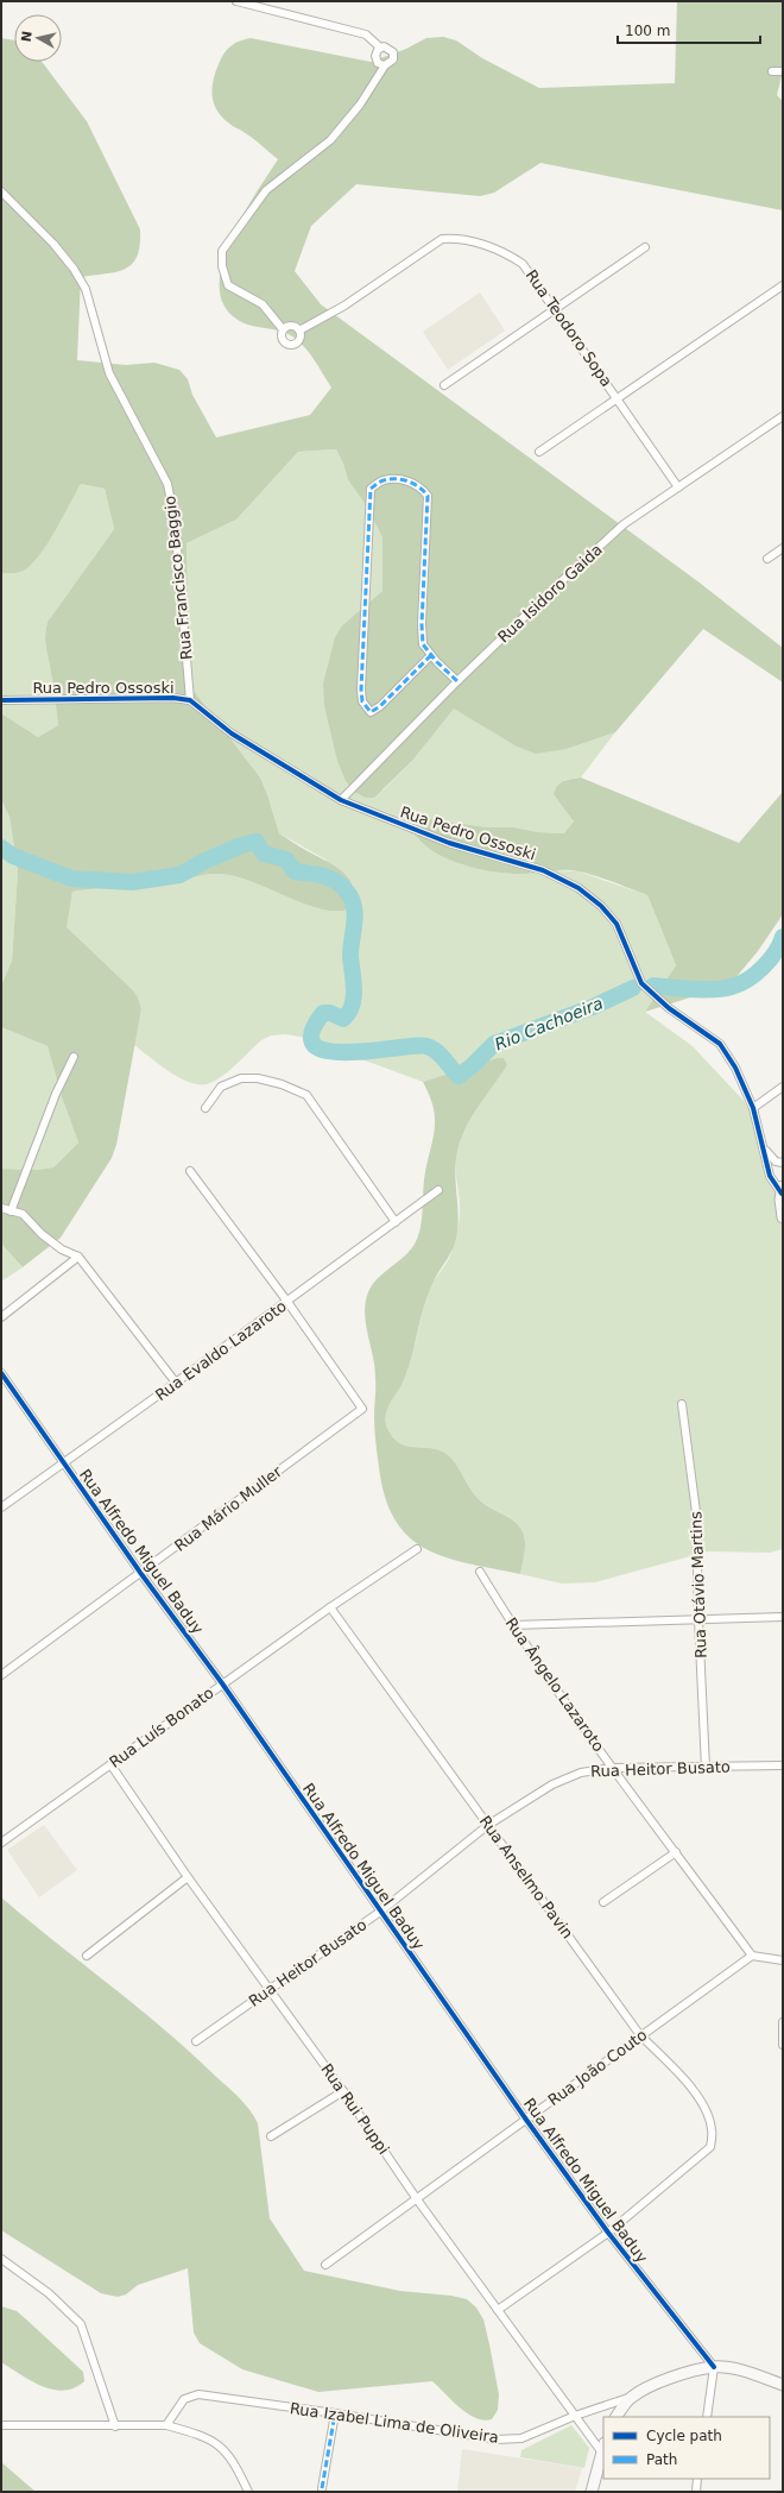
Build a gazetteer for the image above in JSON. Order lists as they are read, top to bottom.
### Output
{
  "streets": {
    "street": [
      "Rua Teodoro Sopa",
      "Rua Francisco Baggio",
      "Rua Isidoro Gaida",
      "Rua Pedro Ossoski",
      "Rua Evaldo Lazaroto",
      "Rua Mário Muller",
      "Rua Alfredo Miguel Baduy",
      "Rua Otávio Martins",
      "Rua Ângelo Lazaroto",
      "Rua Luís Bonato",
      "Rua Heitor Busato",
      "Rua Anselmo Pavin",
      "Rua João Couto",
      "Rua Rui Puppi",
      "Rua Izabel Lima de Oliveira"
    ]
  },
  "crossings": [
    ["Rua Teodoro Sopa", "Rua Isidoro Gaida"],
    ["Rua Francisco Baggio", "Rua Pedro Ossoski"],
    ["Rua Isidoro Gaida", "Rua Pedro Ossoski"],
    ["Rua Evaldo Lazaroto", "Rua Mário Muller"],
    ["Rua Evaldo Lazaroto", "Rua Alfredo Miguel Baduy"],
    ["Rua Mário Muller", "Rua Alfredo Miguel Baduy"],
    ["Rua Alfredo Miguel Baduy", "Rua Luís Bonato"],
    ["Rua Alfredo Miguel Baduy", "Rua Heitor Busato"],
    ["Rua Alfredo Miguel Baduy", "Rua Anselmo Pavin"],
    ["Rua Alfredo Miguel Baduy", "Rua João Couto"],
    ["Rua Otávio Martins", "Rua Heitor Busato"],
    ["Rua Ângelo Lazaroto", "Rua Heitor Busato"],
    ["Rua Ângelo Lazaroto", "Rua João Couto"],
    ["Rua Luís Bonato", "Rua Anselmo Pavin"],
    ["Rua Luís Bonato", "Rua Rui Puppi"],
    ["Rua Heitor Busato", "Rua Anselmo Pavin"],
    ["Rua Heitor Busato", "Rua Rui Puppi"],
    ["Rua Anselmo Pavin", "Rua João Couto"],
    ["Rua João Couto", "Rua Rui Puppi"],
    ["Rua Rui Puppi", "Rua Izabel Lima de Oliveira"]
  ],
  "water": ["Rio Cachoeira"],
  "legend": ["Cycle path", "Path"],
  "scale_bar": "100 m",
  "north": "left"
}
